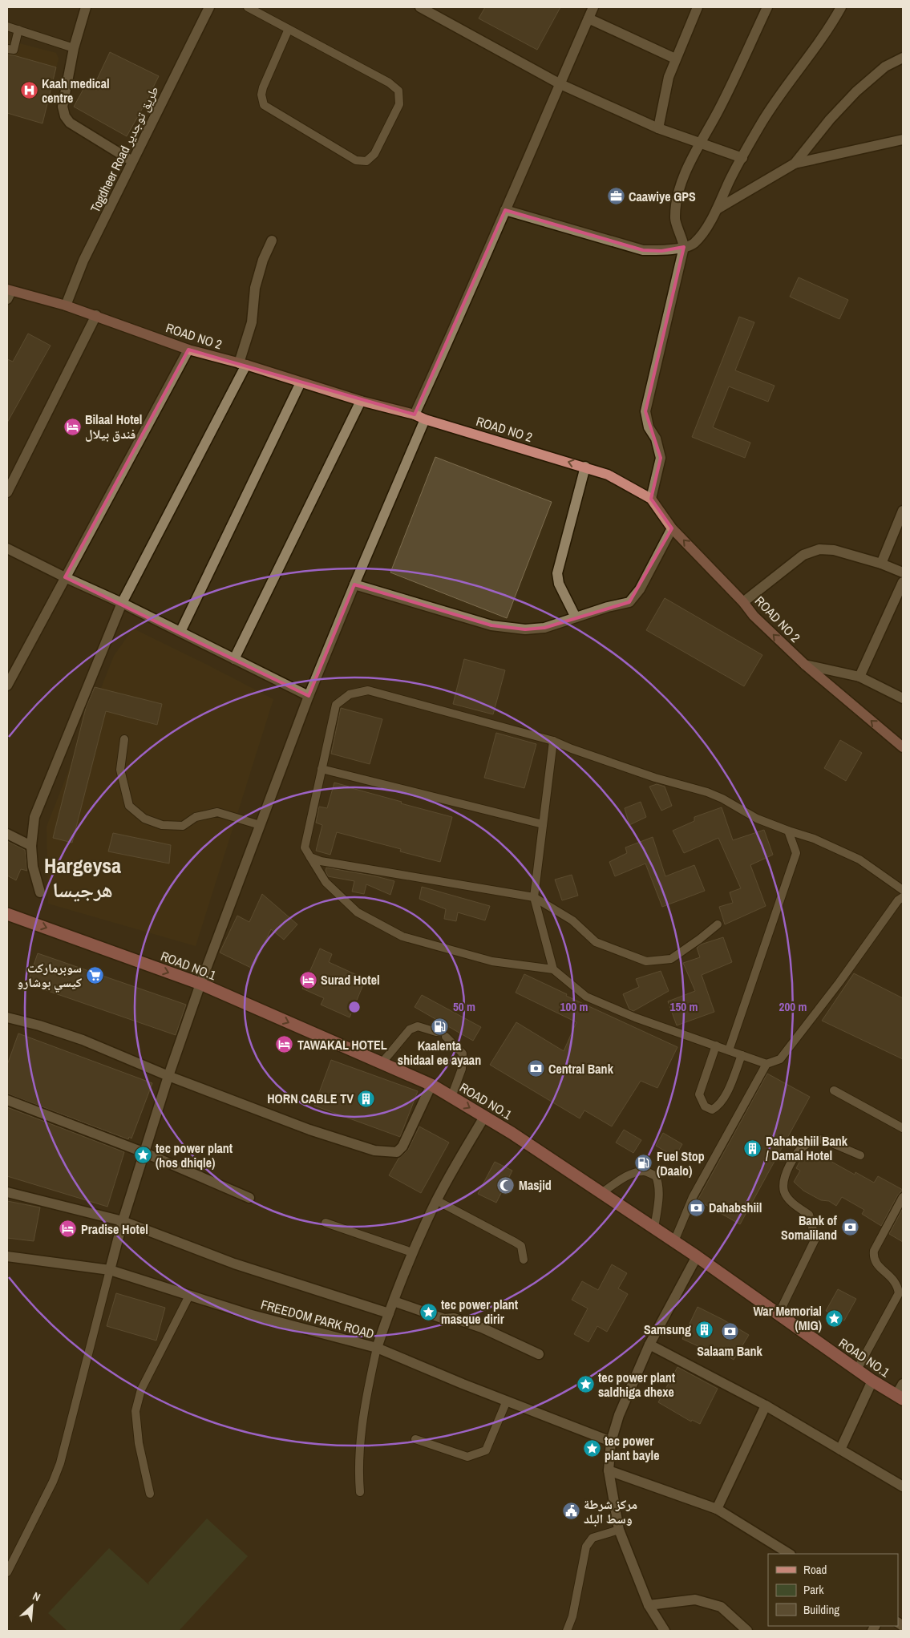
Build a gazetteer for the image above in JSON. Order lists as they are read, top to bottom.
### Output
{
  "streets": {
    "highway": ["ROAD NO.1"],
    "main road": ["ROAD NO 2"],
    "street": ["Togdheer Road طريق توجدير", "FREEDOM PARK ROAD"]
  },
  "crossings": [
    ["Togdheer Road طريق توجدير", "ROAD NO 2"]
  ],
  "one_way": ["ROAD NO 2", "ROAD NO.1"],
  "districts": ["Hargeysa هرجيسا"],
  "places": {
    "hospital": ["Kaah medical centre"],
    "office": ["Caawiye GPS"],
    "hotel": [
      "Bilaal Hotel فندق بيلال",
      "Surad Hotel",
      "TAWAKAL HOTEL",
      "Pradise Hotel"
    ],
    "supermarket": ["سوبرماركت كيسي بوشارو"],
    "fuel station": ["Kaalenta shidaal ee ayaan", "Fuel Stop (Daalo)"],
    "bank": [
      "Central Bank",
      "Dahabshiil",
      "Bank of Somaliland",
      "Salaam Bank"
    ],
    "building": ["HORN CABLE TV", "Dahabshiil Bank / Damal Hotel", "Samsung"],
    "place": [
      "tec power plant (hos dhiqle)",
      "tec power plant masque dirir",
      "War Memorial (MIG)",
      "tec power plant saldhiga dhexe",
      "tec power plant bayle"
    ],
    "mosque": ["Masjid"],
    "public building": ["مركز شرطة وسط البلد"]
  },
  "legend": ["Road", "Park", "Building"],
  "north": "top right",
  "rings": [
    "50 m",
    "100 m",
    "150 m",
    "200 m"
  ]
}
